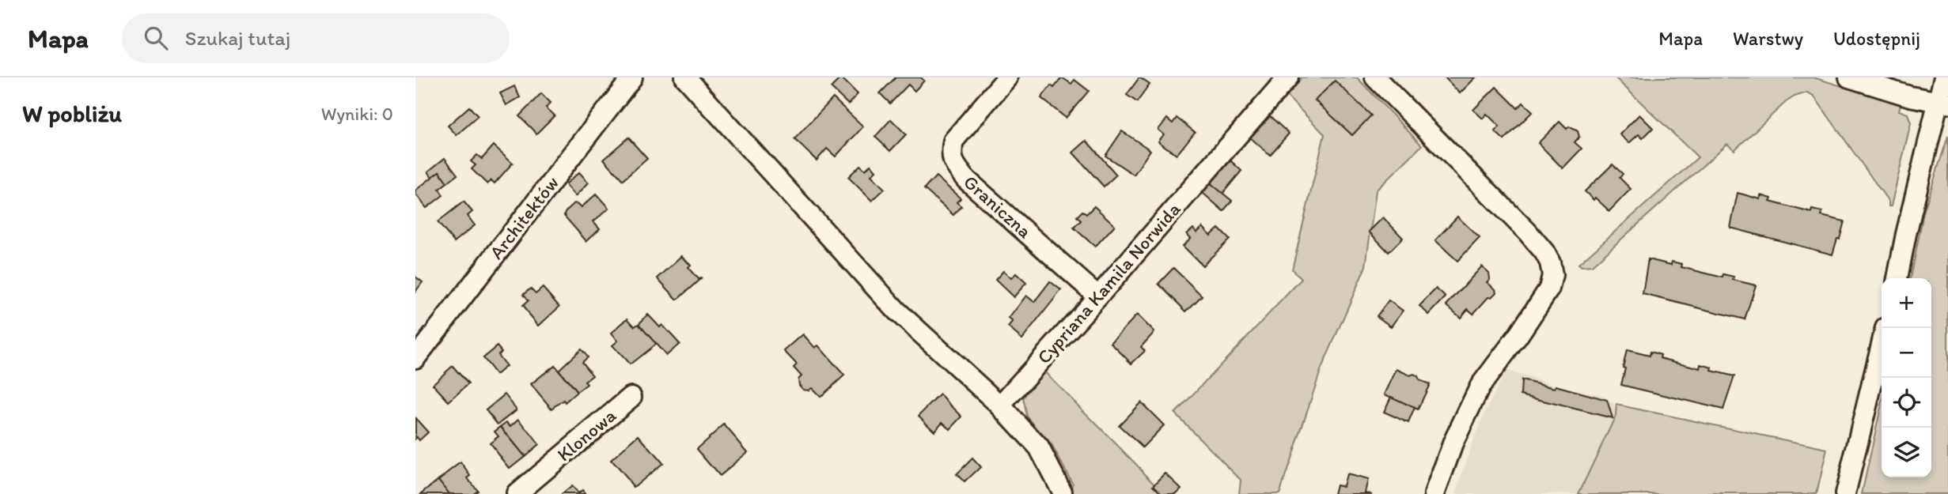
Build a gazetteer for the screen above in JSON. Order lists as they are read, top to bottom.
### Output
{
  "streets": {
    "street": [
      "Graniczna",
      "Architektów",
      "Cypriana Kamila Norwida",
      "Klonowa"
    ]
  },
  "crossings": [
    ["Graniczna", "Cypriana Kamila Norwida"]
  ],
  "page": {
    "header": "Mapa",
    "search": "Szukaj tutaj",
    "nav": ["Mapa", "Warstwy", "Udostępnij"],
    "heading": ["W pobliżu", "Wyniki: 0"],
    "map_buttons": ["+", "−"]
  }
}
